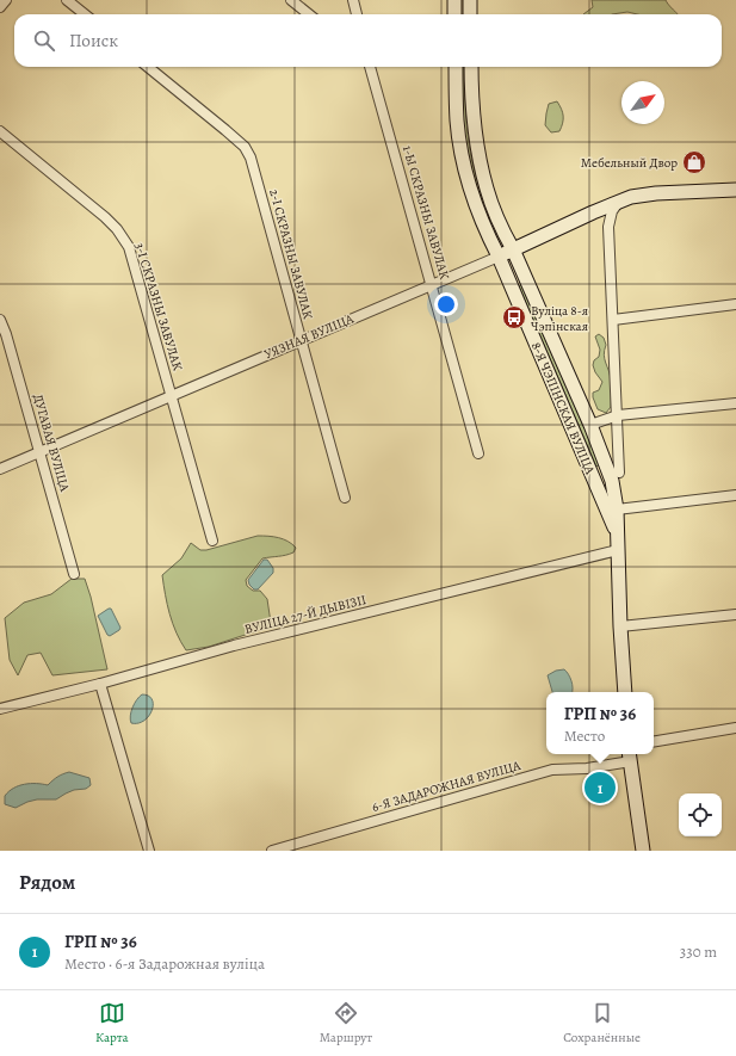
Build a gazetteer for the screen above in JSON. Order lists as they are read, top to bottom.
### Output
{
  "streets": {
    "main road": ["УЯЗНАЯ ВУЛІЦА", "8-Я ЧЭПІНСКАЯ ВУЛІЦА"],
    "street": [
      "1-Ы СКРАЗНЫ ЗАВУЛАК",
      "2-І СКРАЗНЫ ЗАВУЛАК",
      "3-І СКРАЗНЫ ЗАВУЛАК",
      "ДУГАВАЯ ВУЛІЦА",
      "ВУЛІЦА 27-Й ДЫВІЗІІ",
      "6-Я ЗАДАРОЖНАЯ ВУЛІЦА"
    ]
  },
  "crossings": [
    ["1-Ы СКРАЗНЫ ЗАВУЛАК", "УЯЗНАЯ ВУЛІЦА"],
    ["2-І СКРАЗНЫ ЗАВУЛАК", "УЯЗНАЯ ВУЛІЦА"],
    ["3-І СКРАЗНЫ ЗАВУЛАК", "УЯЗНАЯ ВУЛІЦА"],
    ["УЯЗНАЯ ВУЛІЦА", "8-Я ЧЭПІНСКАЯ ВУЛІЦА"],
    ["УЯЗНАЯ ВУЛІЦА", "ДУГАВАЯ ВУЛІЦА"],
    ["8-Я ЧЭПІНСКАЯ ВУЛІЦА", "ВУЛІЦА 27-Й ДЫВІЗІІ"]
  ],
  "places": {
    "shop": ["Мебельный Двор"],
    "bus stop": ["Вуліца 8-я Чэпінская"]
  },
  "north": "top right",
  "page": {
    "search": "Поиск",
    "popup": ["ГРП № 36", "Место"],
    "pins": "1",
    "heading": "Рядом",
    "list": [
      {
        "mark": "1",
        "name": "ГРП № 36",
        "note": "Место · 6-я Задарожная вуліца",
        "value": "330 m"
      }
    ],
    "nav": ["Карта", "Маршрут", "Сохранённые"]
  }
}
